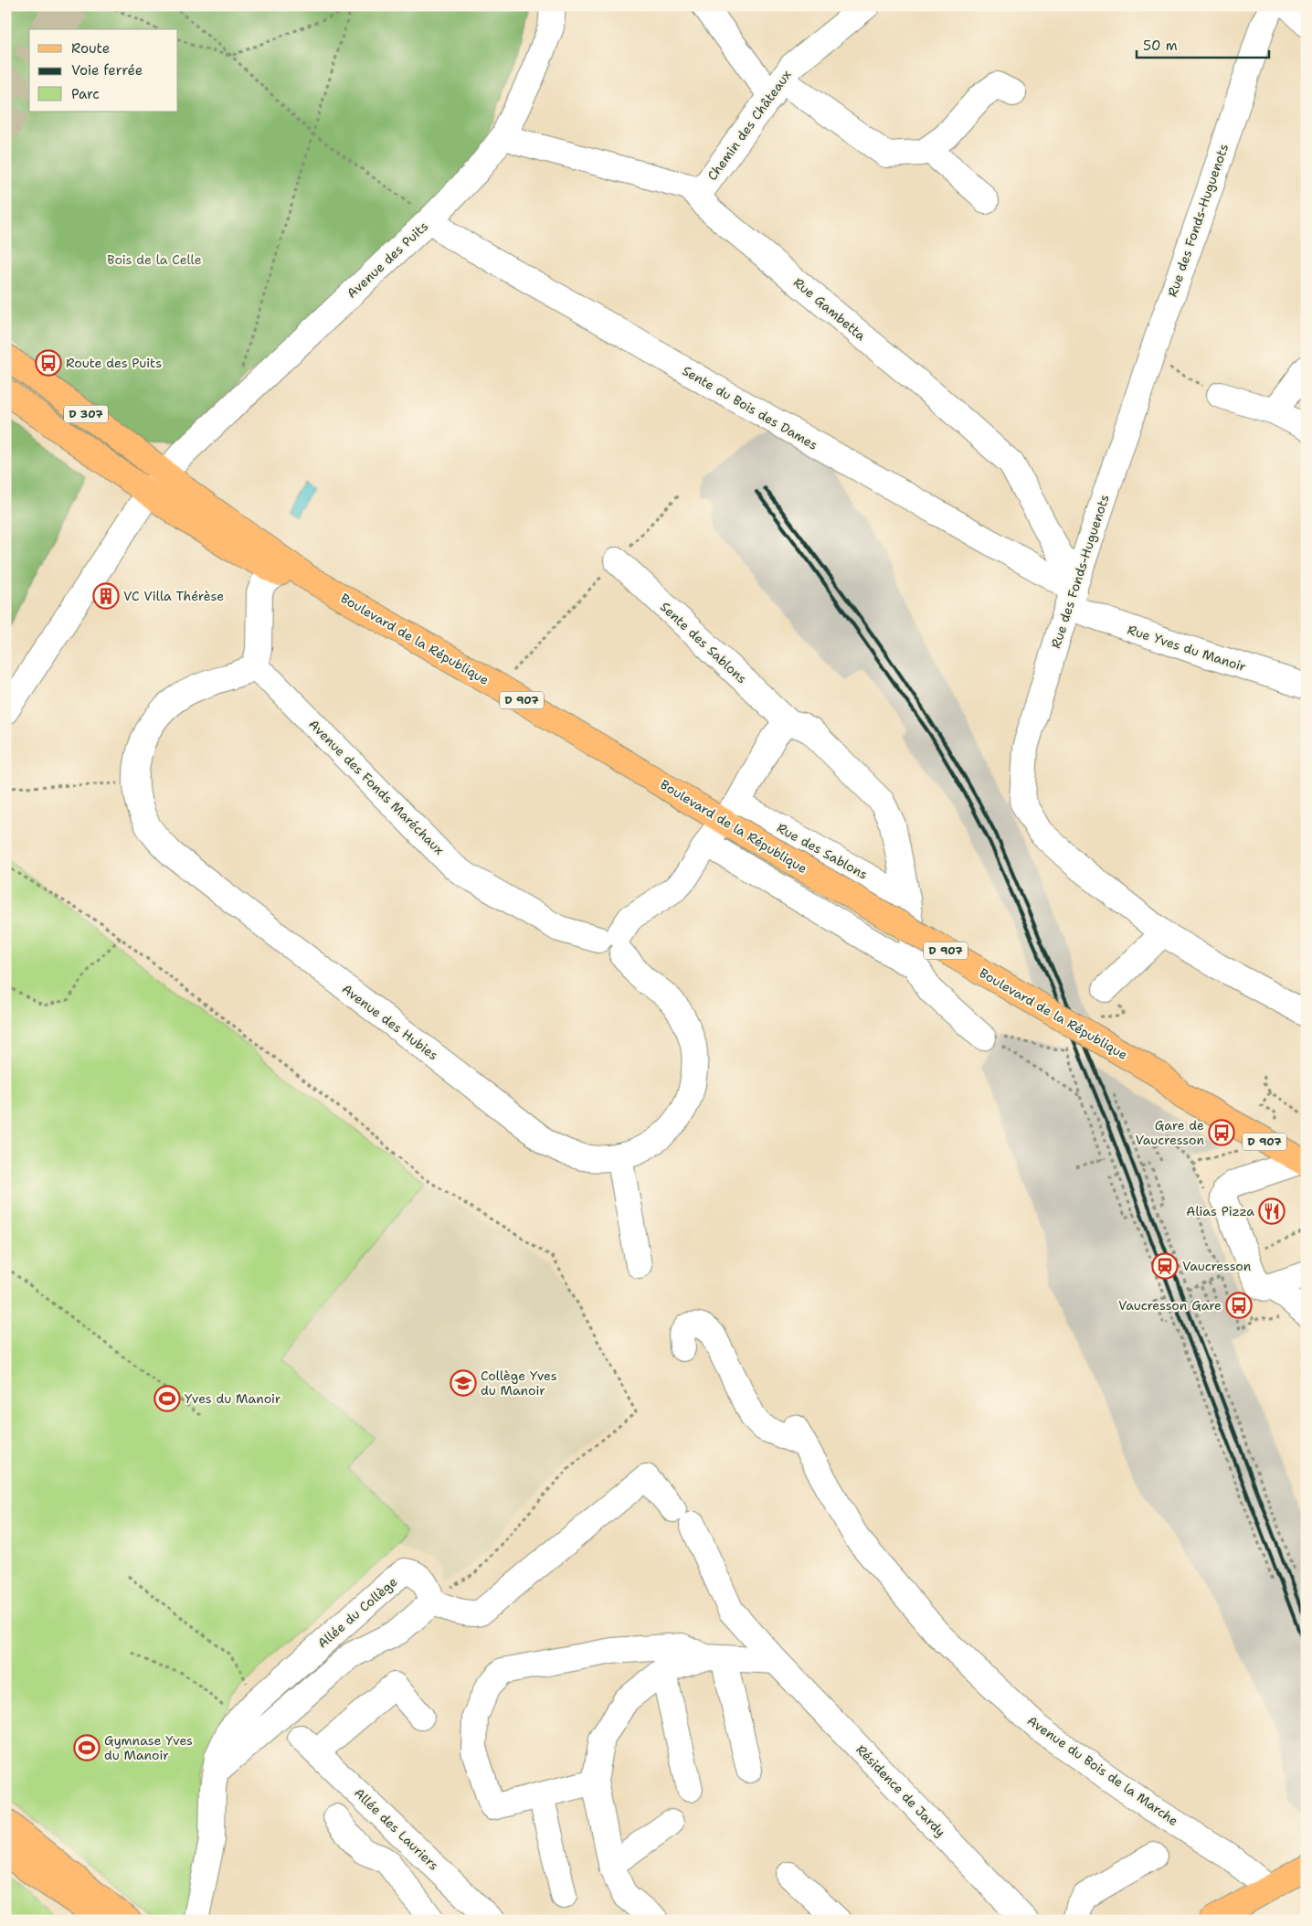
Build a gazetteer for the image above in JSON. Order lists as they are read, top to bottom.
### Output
{
  "streets": {
    "main road": ["D 307", "Boulevard de la République", "D 907"],
    "street": [
      "Chemin des Châteaux",
      "Rue des Fonds-Huguenots",
      "Avenue des Puits",
      "Rue Gambetta",
      "Sente du Bois des Dames",
      "Sente des Sablons",
      "Rue Yves du Manoir",
      "Avenue des Fonds Maréchaux",
      "Rue des Sablons",
      "Avenue des Hubies",
      "Allée du Collège",
      "Avenue du Bois de la Marche",
      "Résidence de Jardy",
      "Allée des Lauriers"
    ]
  },
  "crossings": [
    ["Chemin des Châteaux", "Rue Gambetta"],
    ["Rue des Fonds-Huguenots", "Rue Gambetta"],
    ["Rue des Fonds-Huguenots", "Sente du Bois des Dames"],
    ["Rue des Fonds-Huguenots", "Rue Yves du Manoir"],
    ["Avenue des Puits", "Rue Gambetta"],
    ["Avenue des Puits", "Sente du Bois des Dames"],
    ["Avenue des Puits", "D 307"],
    ["Avenue des Puits", "Boulevard de la République"],
    ["Rue Gambetta", "Sente du Bois des Dames"],
    ["Rue Gambetta", "Rue Yves du Manoir"],
    ["Sente du Bois des Dames", "Rue Yves du Manoir"],
    ["D 307", "Boulevard de la République"],
    ["Boulevard de la République", "Rue des Sablons"],
    ["Avenue des Fonds Maréchaux", "Avenue des Hubies"]
  ],
  "parks": ["Bois de la Celle"],
  "places": {
    "bus stop": ["Route des Puits", "Gare de Vaucresson", "Vaucresson Gare"],
    "building": ["VC Villa Thérèse"],
    "restaurant": ["Alias Pizza"],
    "station": ["Vaucresson"],
    "school or university": ["Collège Yves du Manoir"],
    "sports": ["Yves du Manoir", "Gymnase Yves du Manoir"]
  },
  "legend": ["Route", "Voie ferrée", "Parc"],
  "scale_bar": "50 m"
}
